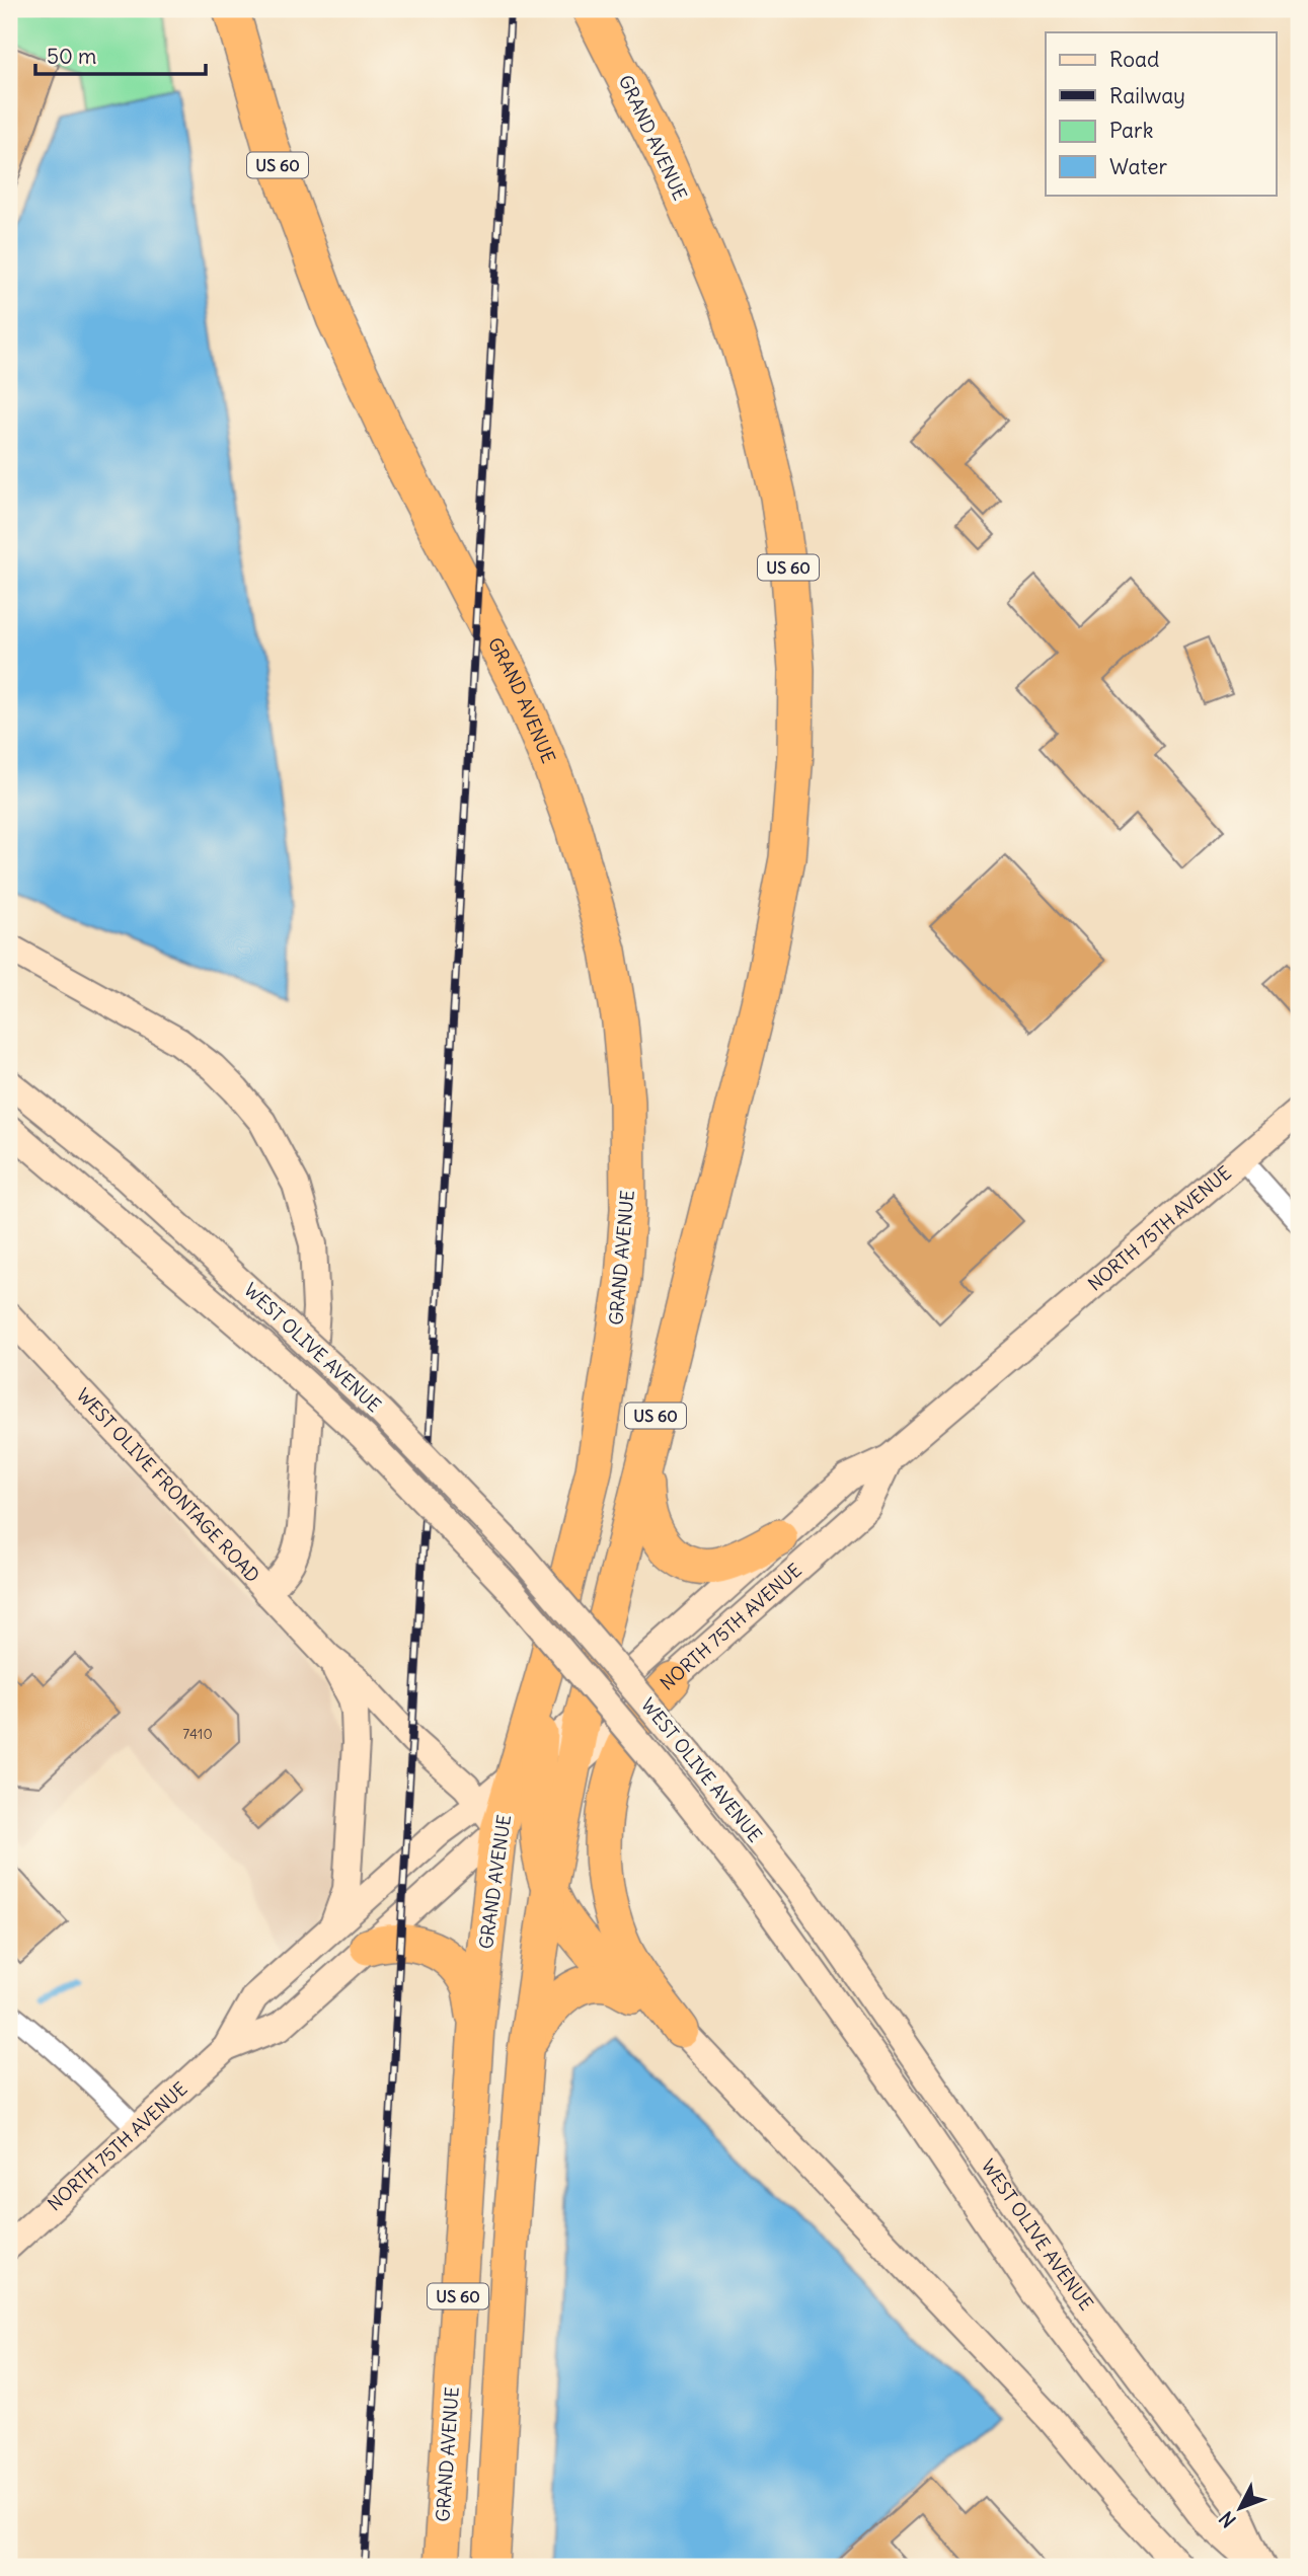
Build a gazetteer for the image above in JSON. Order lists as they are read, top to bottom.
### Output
{
  "streets": {
    "highway": ["GRAND AVENUE", "US 60"],
    "main road": ["NORTH 75TH AVENUE", "WEST OLIVE AVENUE", "WEST OLIVE FRONTAGE ROAD"]
  },
  "crossings": [
    ["GRAND AVENUE", "NORTH 75TH AVENUE"]
  ],
  "house_numbers": ["7410"],
  "legend": [
    "Road",
    "Railway",
    "Park",
    "Water"
  ],
  "scale_bar": "50 m",
  "north": "bottom left"
}
